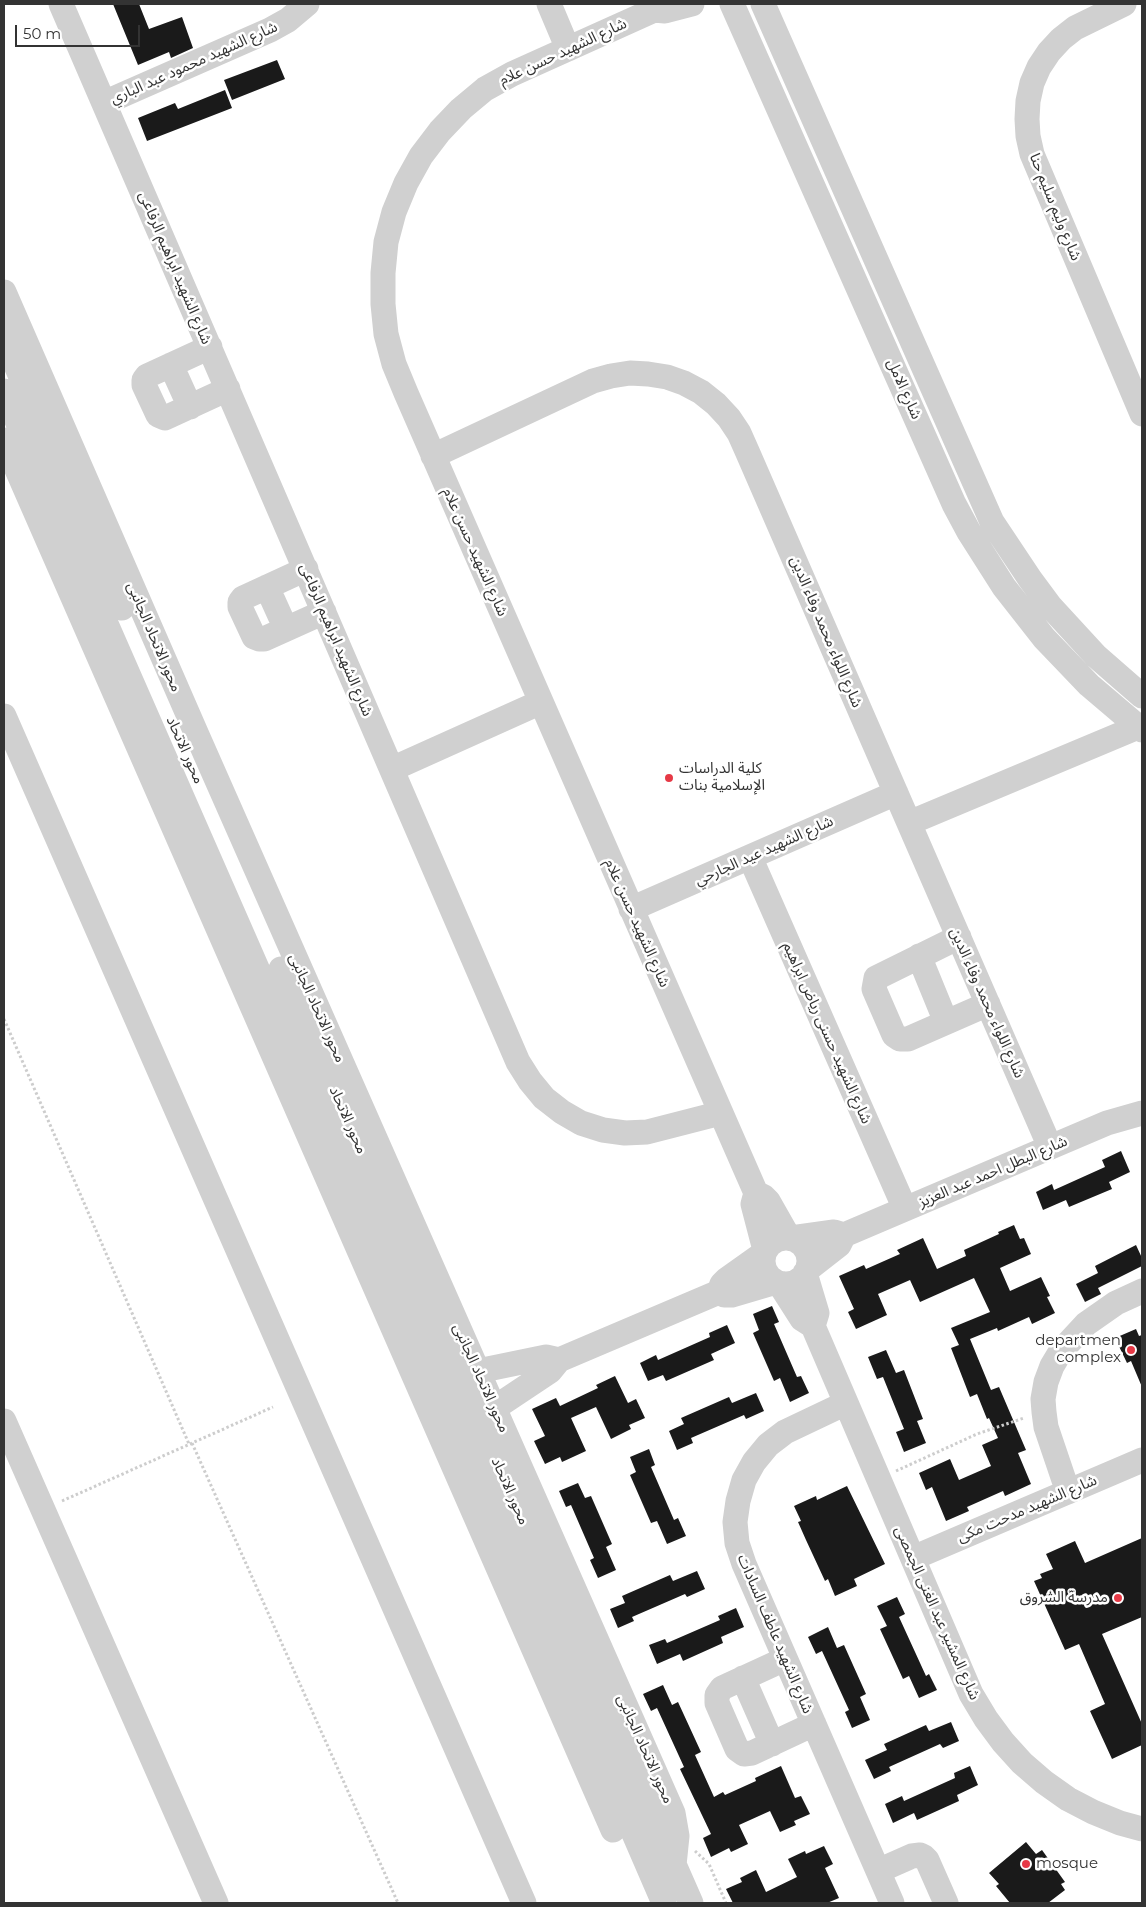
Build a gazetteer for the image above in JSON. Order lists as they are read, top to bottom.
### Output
{
  "streets": {
    "street": [
      "شارع الشهيد حسن علام",
      "شارع الشهيد محمود عبد الباري",
      "شارع وليم سليم حنا",
      "شارع الشهيد ابراهيم الرفاعى",
      "شارع الامل",
      "شارع اللواء محمد وفاء الدين",
      "محور الاتحاد الجانبى",
      "محور الاتحاد",
      "شارع الشهيد عيد الجارحي",
      "شارع الشهيد حسنى رياض ابراهيم",
      "شارع البطل احمد عبد العزيز",
      "شارع الشهيد مدحت مكى",
      "شارع المشير عبد الغنى الجمصى",
      "شارع الشهيد عاطف السادات"
    ]
  },
  "crossings": [
    ["شارع الشهيد حسن علام", "شارع الشهيد ابراهيم الرفاعى"],
    ["شارع الشهيد حسن علام", "شارع اللواء محمد وفاء الدين"],
    ["شارع الشهيد حسن علام", "شارع الشهيد عيد الجارحي"],
    ["شارع الشهيد حسن علام", "شارع البطل احمد عبد العزيز"],
    ["شارع الشهيد حسن علام", "شارع المشير عبد الغنى الجمصى"],
    ["شارع الشهيد محمود عبد الباري", "شارع الشهيد ابراهيم الرفاعى"],
    ["شارع اللواء محمد وفاء الدين", "شارع الشهيد عيد الجارحي"],
    ["شارع اللواء محمد وفاء الدين", "شارع البطل احمد عبد العزيز"],
    ["محور الاتحاد الجانبى", "محور الاتحاد"],
    ["شارع الشهيد عيد الجارحي", "شارع الشهيد حسنى رياض ابراهيم"],
    ["شارع الشهيد حسنى رياض ابراهيم", "شارع البطل احمد عبد العزيز"],
    ["شارع البطل احمد عبد العزيز", "شارع المشير عبد الغنى الجمصى"],
    ["شارع الشهيد مدحت مكى", "شارع المشير عبد الغنى الجمصى"],
    ["شارع المشير عبد الغنى الجمصى", "شارع الشهيد عاطف السادات"]
  ],
  "places": [
    "كلية الدراسات الإسلامية بنات",
    "departmen complex",
    "مدرسة الشروق",
    "mosque"
  ],
  "scale_bar": "50 m"
}
